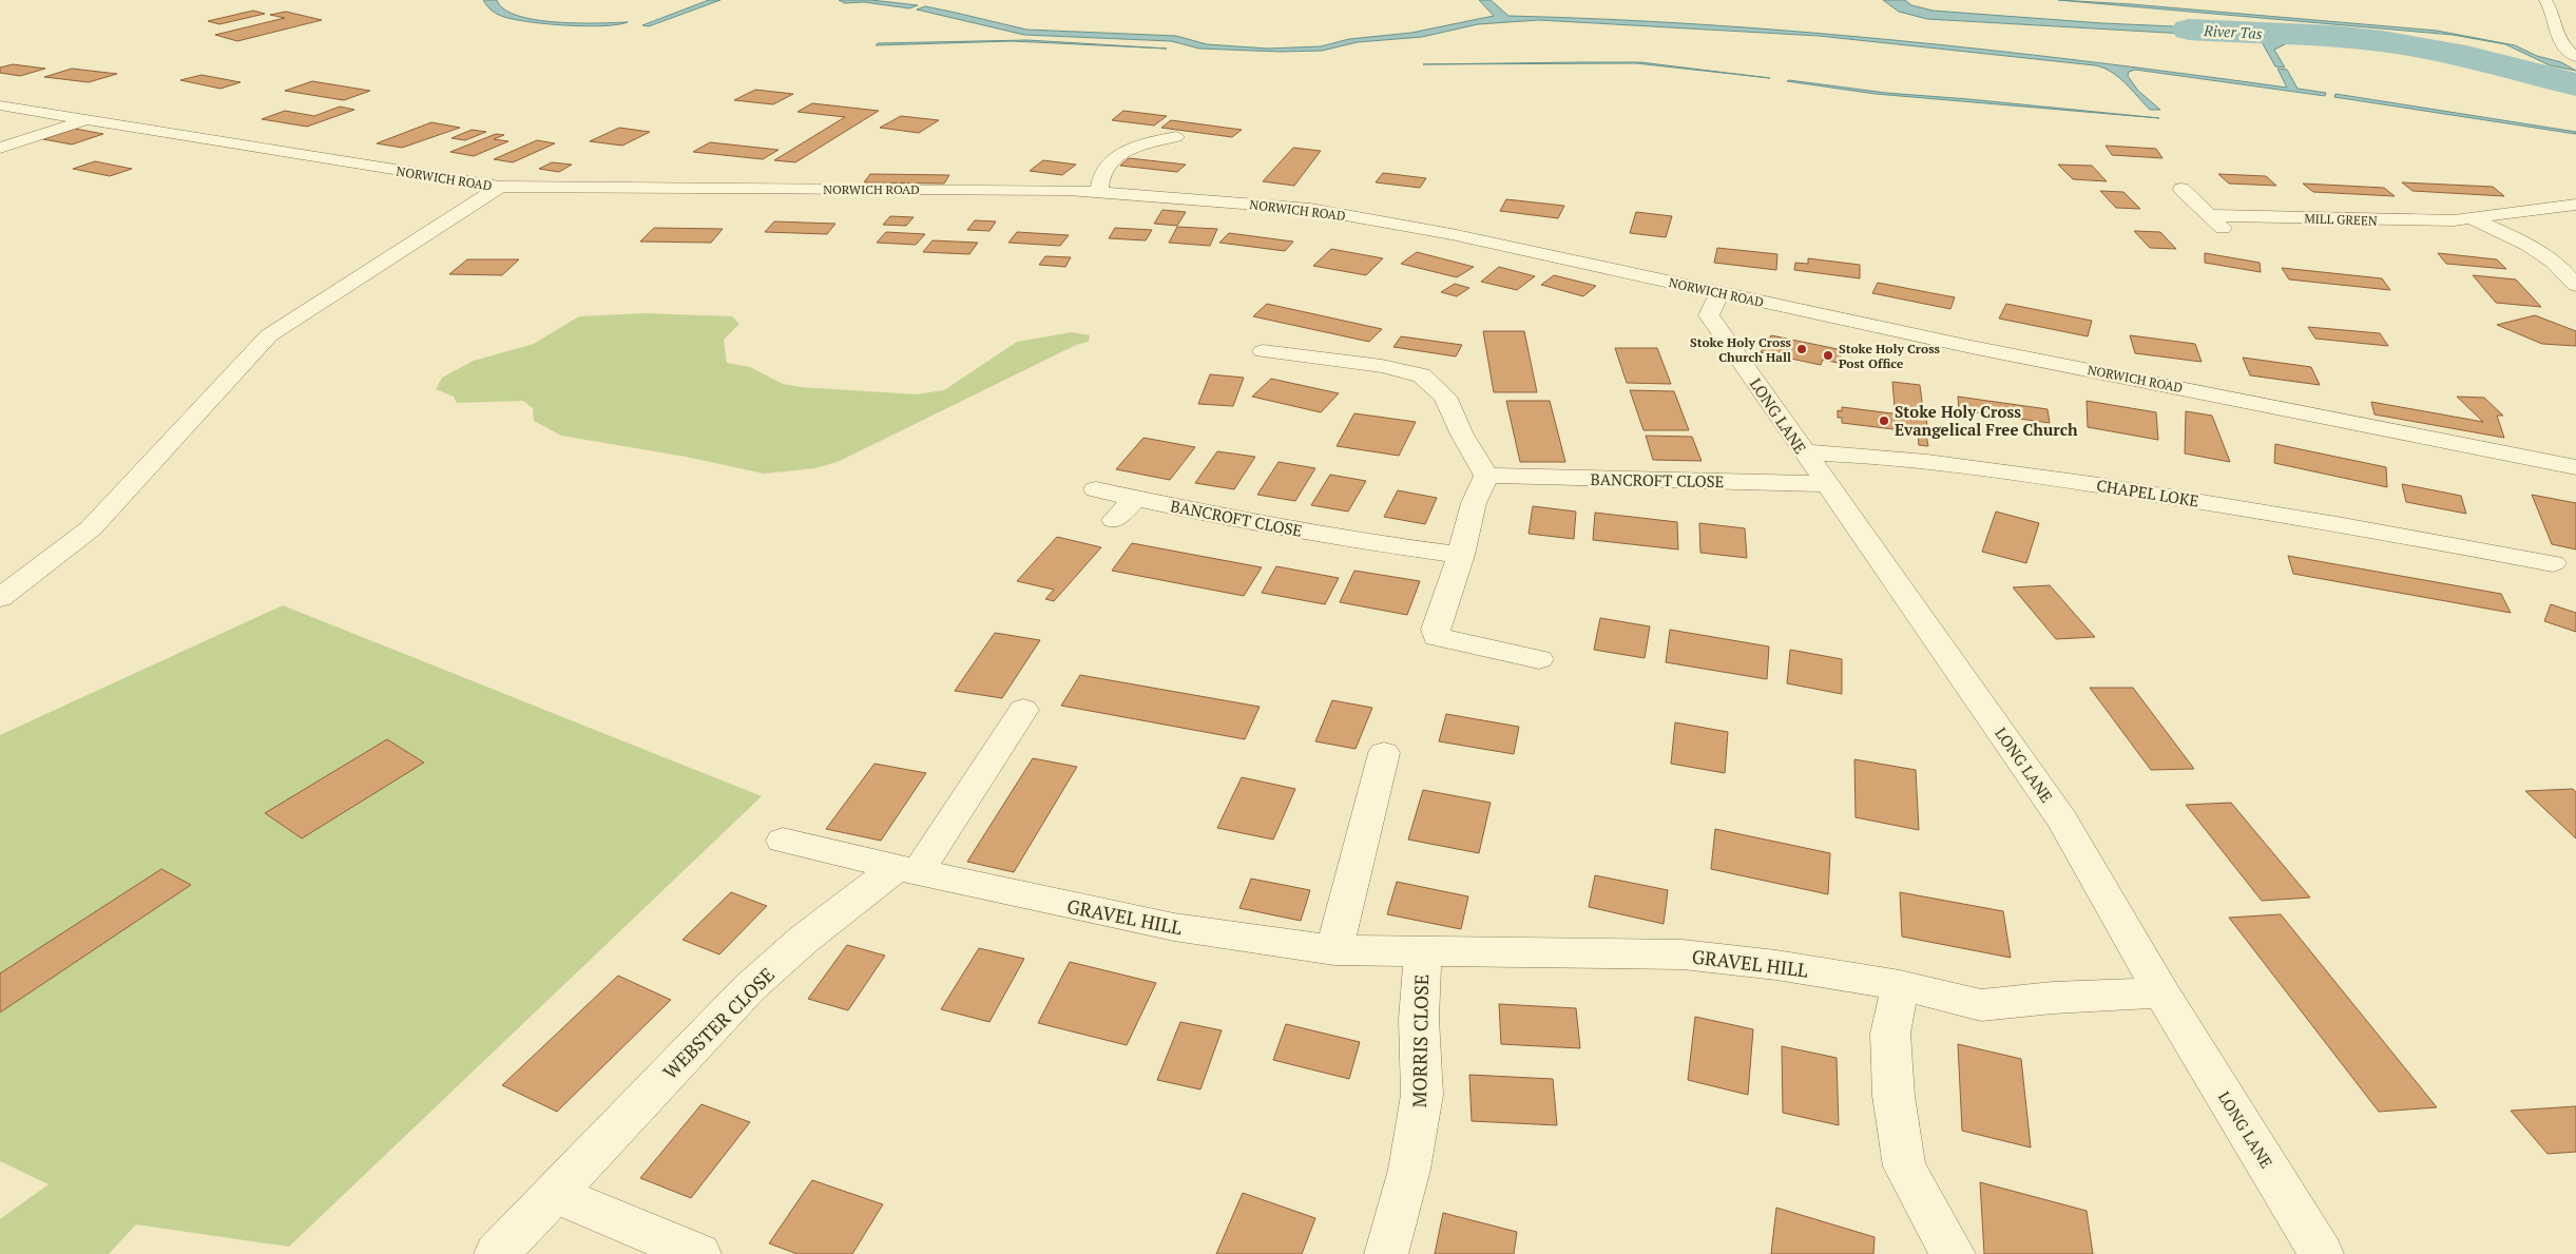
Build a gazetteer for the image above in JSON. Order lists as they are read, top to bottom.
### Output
{
  "streets": {
    "street": [
      "NORWICH ROAD",
      "MILL GREEN",
      "LONG LANE",
      "BANCROFT CLOSE",
      "CHAPEL LOKE",
      "GRAVEL HILL",
      "WEBSTER CLOSE",
      "MORRIS CLOSE"
    ]
  },
  "crossings": [
    ["NORWICH ROAD", "LONG LANE"],
    ["LONG LANE", "BANCROFT CLOSE"],
    ["LONG LANE", "CHAPEL LOKE"],
    ["LONG LANE", "GRAVEL HILL"],
    ["GRAVEL HILL", "WEBSTER CLOSE"],
    ["GRAVEL HILL", "MORRIS CLOSE"]
  ],
  "water": ["River Tas"],
  "places": ["Stoke Holy Cross Church Hall", "Stoke Holy Cross Post Office", "Stoke Holy Cross Evangelical Free Church"]
}
